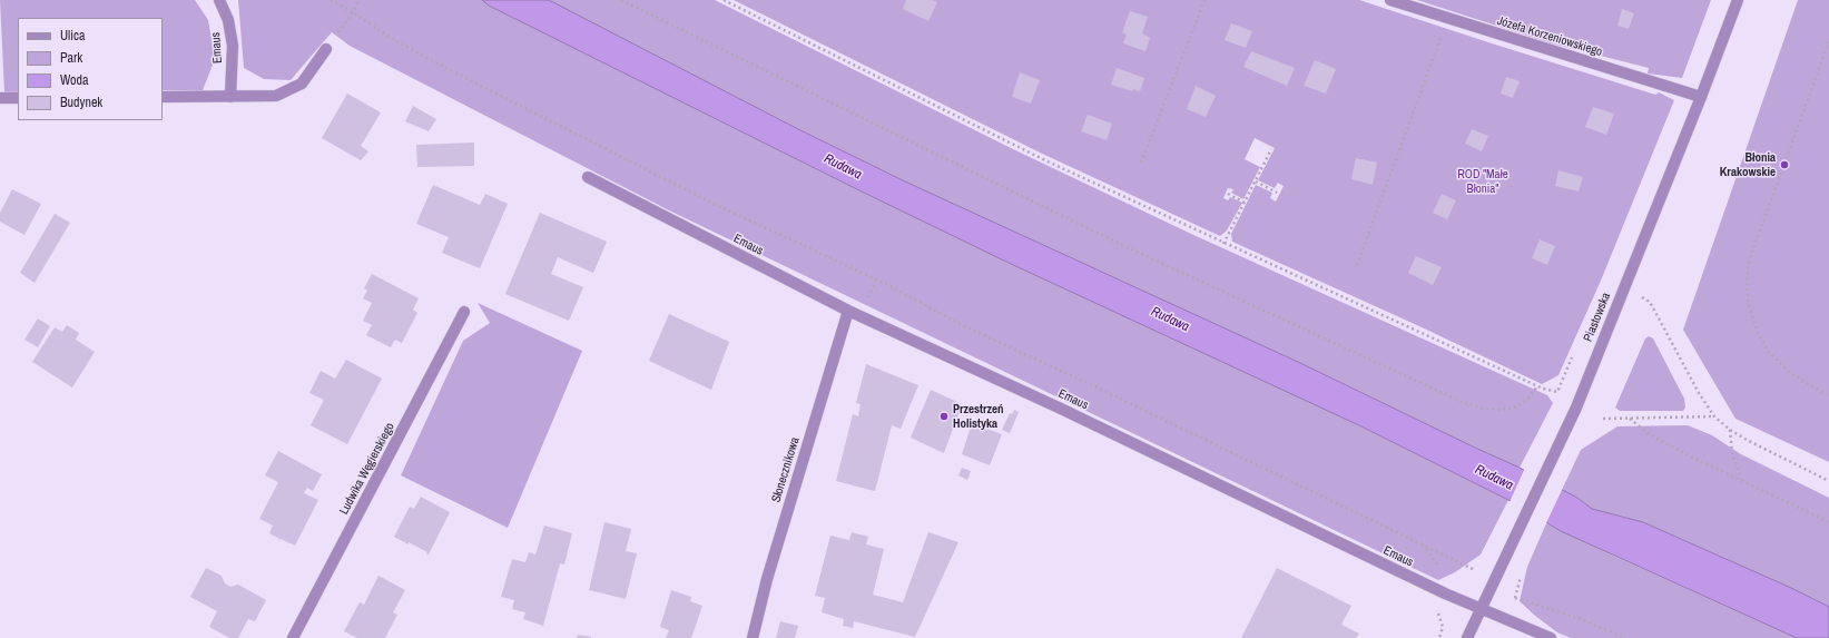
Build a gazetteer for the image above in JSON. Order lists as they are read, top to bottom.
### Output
{
  "streets": {
    "street": [
      "Józefa Korzeniowskiego",
      "Emaus",
      "Piastowska",
      "Ludwika Węgierskiego",
      "Słonecznikowa"
    ]
  },
  "crossings": [
    ["Józefa Korzeniowskiego", "Piastowska"],
    ["Emaus", "Piastowska"],
    ["Emaus", "Słonecznikowa"]
  ],
  "water": ["Rudawa"],
  "parks": ["ROD \"Małe Błonia\""],
  "places": ["Błonia Krakowskie", "Przestrzeń Holistyka"],
  "legend": [
    "Ulica",
    "Park",
    "Woda",
    "Budynek"
  ]
}
